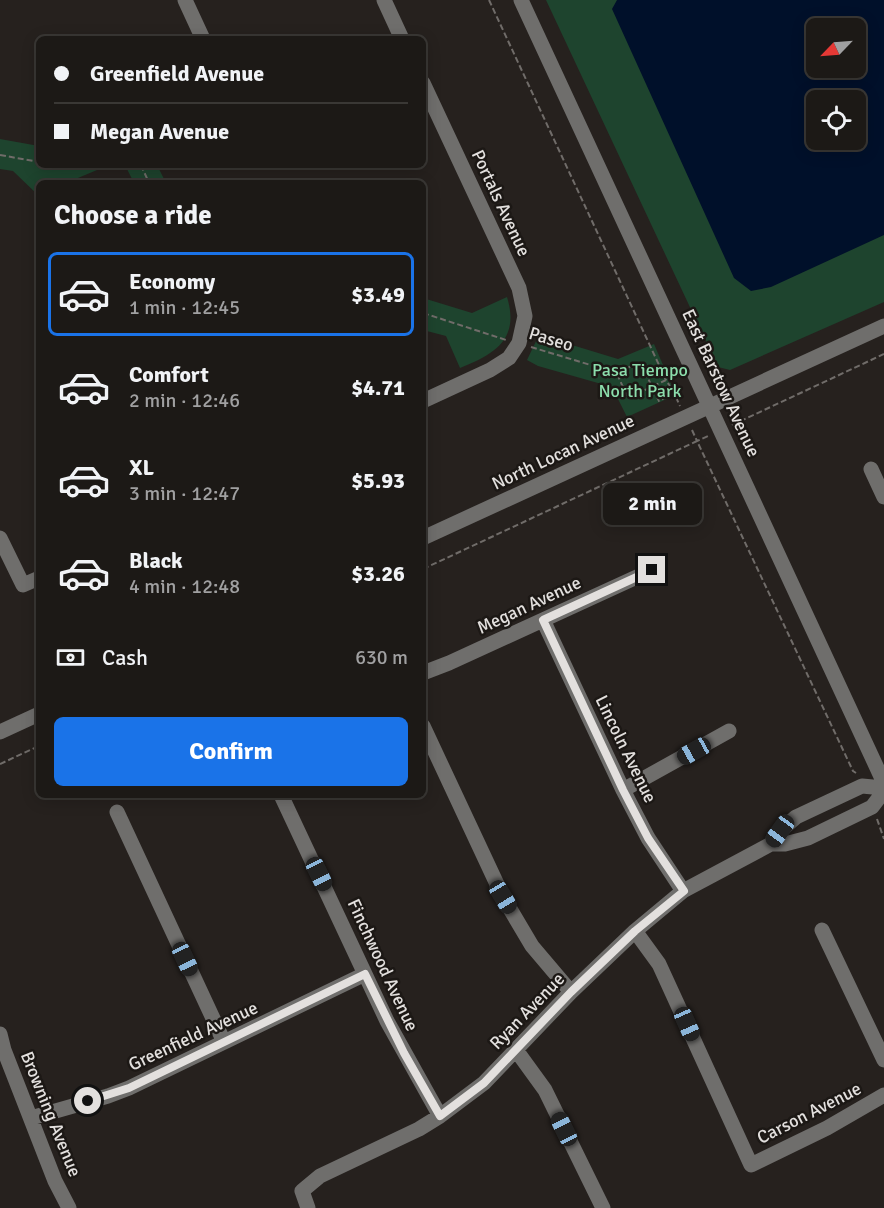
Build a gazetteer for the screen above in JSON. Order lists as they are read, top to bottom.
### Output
{
  "streets": {
    "street": [
      "Portals Avenue",
      "East Barstow Avenue",
      "North Locan Avenue",
      "Megan Avenue",
      "Lincoln Avenue",
      "Finchwood Avenue",
      "Ryan Avenue",
      "Greenfield Avenue",
      "Carson Avenue",
      "Browning Avenue"
    ],
    "path": ["Paseo"]
  },
  "crossings": [
    ["Portals Avenue", "Paseo"],
    ["East Barstow Avenue", "North Locan Avenue"],
    ["Megan Avenue", "Lincoln Avenue"],
    ["Lincoln Avenue", "Ryan Avenue"],
    ["Finchwood Avenue", "Ryan Avenue"],
    ["Finchwood Avenue", "Greenfield Avenue"],
    ["Ryan Avenue", "Carson Avenue"],
    ["Greenfield Avenue", "Browning Avenue"]
  ],
  "parks": ["Pasa Tiempo North Park"],
  "north": "bottom left",
  "page": {
    "banner": ["Greenfield Avenue", "Megan Avenue"],
    "heading": "Choose a ride",
    "list": [
      {
        "name": "Economy",
        "note": "1 min · 12:45",
        "value": "$3.49"
      },
      {
        "name": "Comfort",
        "note": "2 min · 12:46",
        "value": "$4.71"
      },
      {
        "name": "XL",
        "note": "3 min · 12:47",
        "value": "$5.93"
      },
      {
        "name": "Black",
        "note": "4 min · 12:48",
        "value": "$3.26"
      }
    ],
    "bubble": "2 min",
    "pay": ["Cash", "630 m"],
    "buttons": "Confirm"
  }
}
